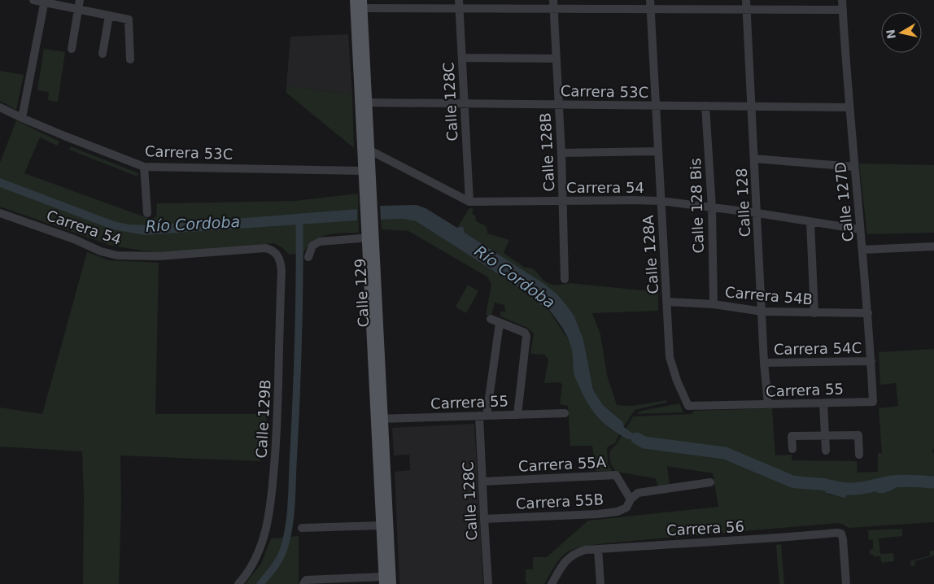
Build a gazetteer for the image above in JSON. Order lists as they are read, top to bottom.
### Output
{
  "streets": {
    "main road": ["Calle 129"],
    "street": [
      "Carrera 53C",
      "Calle 128C",
      "Calle 128B",
      "Carrera 54",
      "Calle 127D",
      "Calle 128",
      "Calle 128 Bis",
      "Calle 128A",
      "Carrera 54B",
      "Carrera 54C",
      "Carrera 55",
      "Calle 129B",
      "Carrera 55A",
      "Carrera 55B",
      "Carrera 56"
    ]
  },
  "crossings": [
    ["Carrera 53C", "Calle 128C"],
    ["Carrera 53C", "Calle 128B"],
    ["Carrera 53C", "Calle 127D"],
    ["Carrera 53C", "Calle 128"],
    ["Carrera 53C", "Calle 128 Bis"],
    ["Carrera 53C", "Calle 128A"],
    ["Carrera 53C", "Calle 129"],
    ["Calle 128C", "Carrera 54"],
    ["Calle 128C", "Carrera 55"],
    ["Calle 128C", "Carrera 55A"],
    ["Calle 128C", "Carrera 55B"],
    ["Calle 128B", "Carrera 54"],
    ["Carrera 54", "Calle 127D"],
    ["Carrera 54", "Calle 128"],
    ["Carrera 54", "Calle 128 Bis"],
    ["Carrera 54", "Calle 128A"],
    ["Carrera 54", "Calle 129"],
    ["Carrera 54", "Calle 129B"],
    ["Calle 127D", "Carrera 54B"],
    ["Calle 127D", "Carrera 54C"],
    ["Calle 127D", "Carrera 55"],
    ["Calle 128", "Carrera 54B"],
    ["Calle 128", "Carrera 54C"],
    ["Calle 128", "Carrera 55"],
    ["Calle 128 Bis", "Carrera 54B"],
    ["Calle 128A", "Carrera 54B"],
    ["Calle 128A", "Carrera 55"],
    ["Calle 129", "Carrera 55"],
    ["Carrera 55A", "Carrera 55B"]
  ],
  "water": ["Río Cordoba"],
  "north": "left"
}
